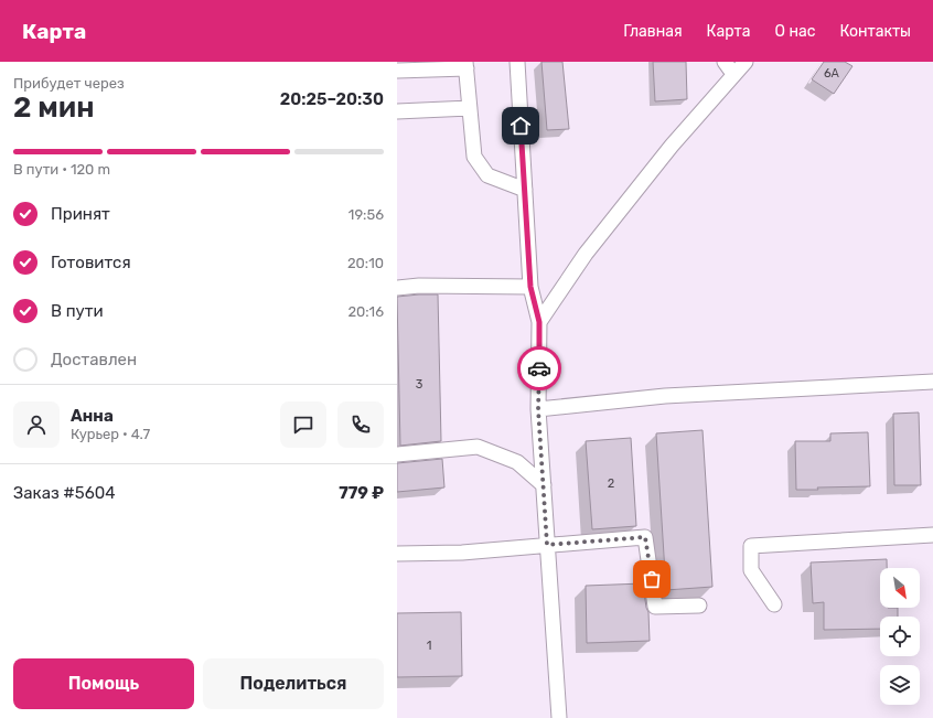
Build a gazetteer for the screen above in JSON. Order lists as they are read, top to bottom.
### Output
{
  "house_numbers": [
    "6А",
    "3",
    "2",
    "1"
  ],
  "north": "bottom right",
  "page": {
    "header": "Карта",
    "nav": [
      "Главная",
      "Карта",
      "О нас",
      "Контакты"
    ],
    "heading": ["2 мин", "Прибудет через", "20:25–20:30"],
    "panel": [
      "Анна",
      "Курьер · 4.7",
      "Заказ #5604",
      "779 ₽"
    ],
    "bar": "В пути · 120 m",
    "list": [
      ["Принят", "19:56"],
      ["Готовится", "20:10"],
      ["В пути", "20:16"],
      "Доставлен"
    ],
    "buttons": ["Помощь", "Поделиться"]
  }
}
